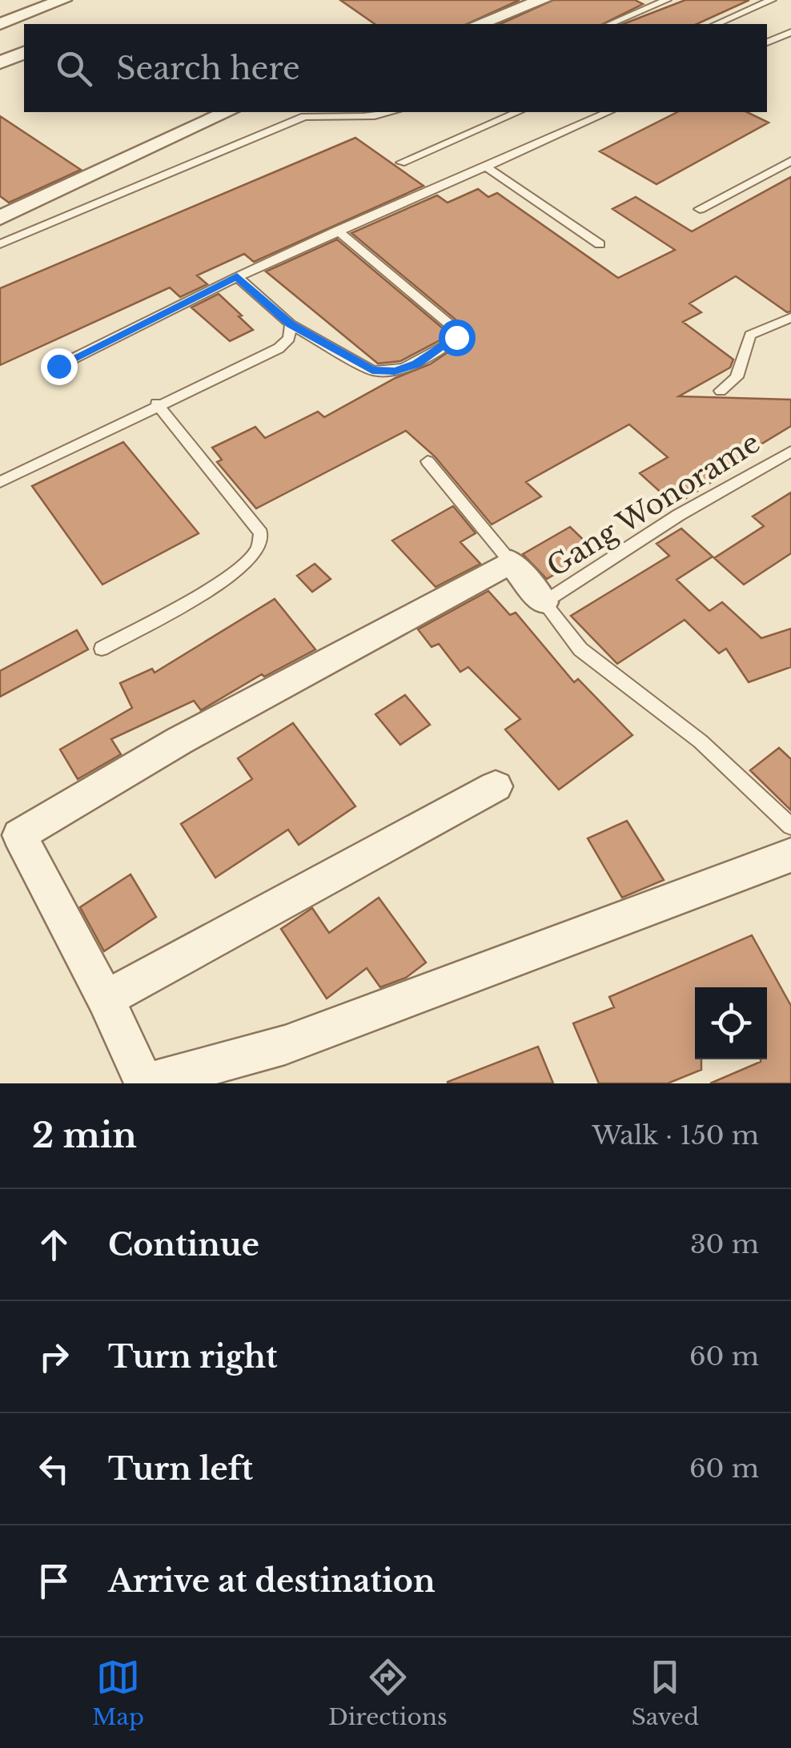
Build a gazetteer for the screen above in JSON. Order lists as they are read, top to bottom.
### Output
{
  "streets": {
    "lane": ["Gang Wonorame"]
  },
  "page": {
    "search": "Search here",
    "heading": ["2 min", "Walk · 150 m"],
    "list": [
      ["Continue", "30 m"],
      ["Turn right", "60 m"],
      ["Turn left", "60 m"],
      "Arrive at destination"
    ],
    "nav": ["Map", "Directions", "Saved"]
  }
}
